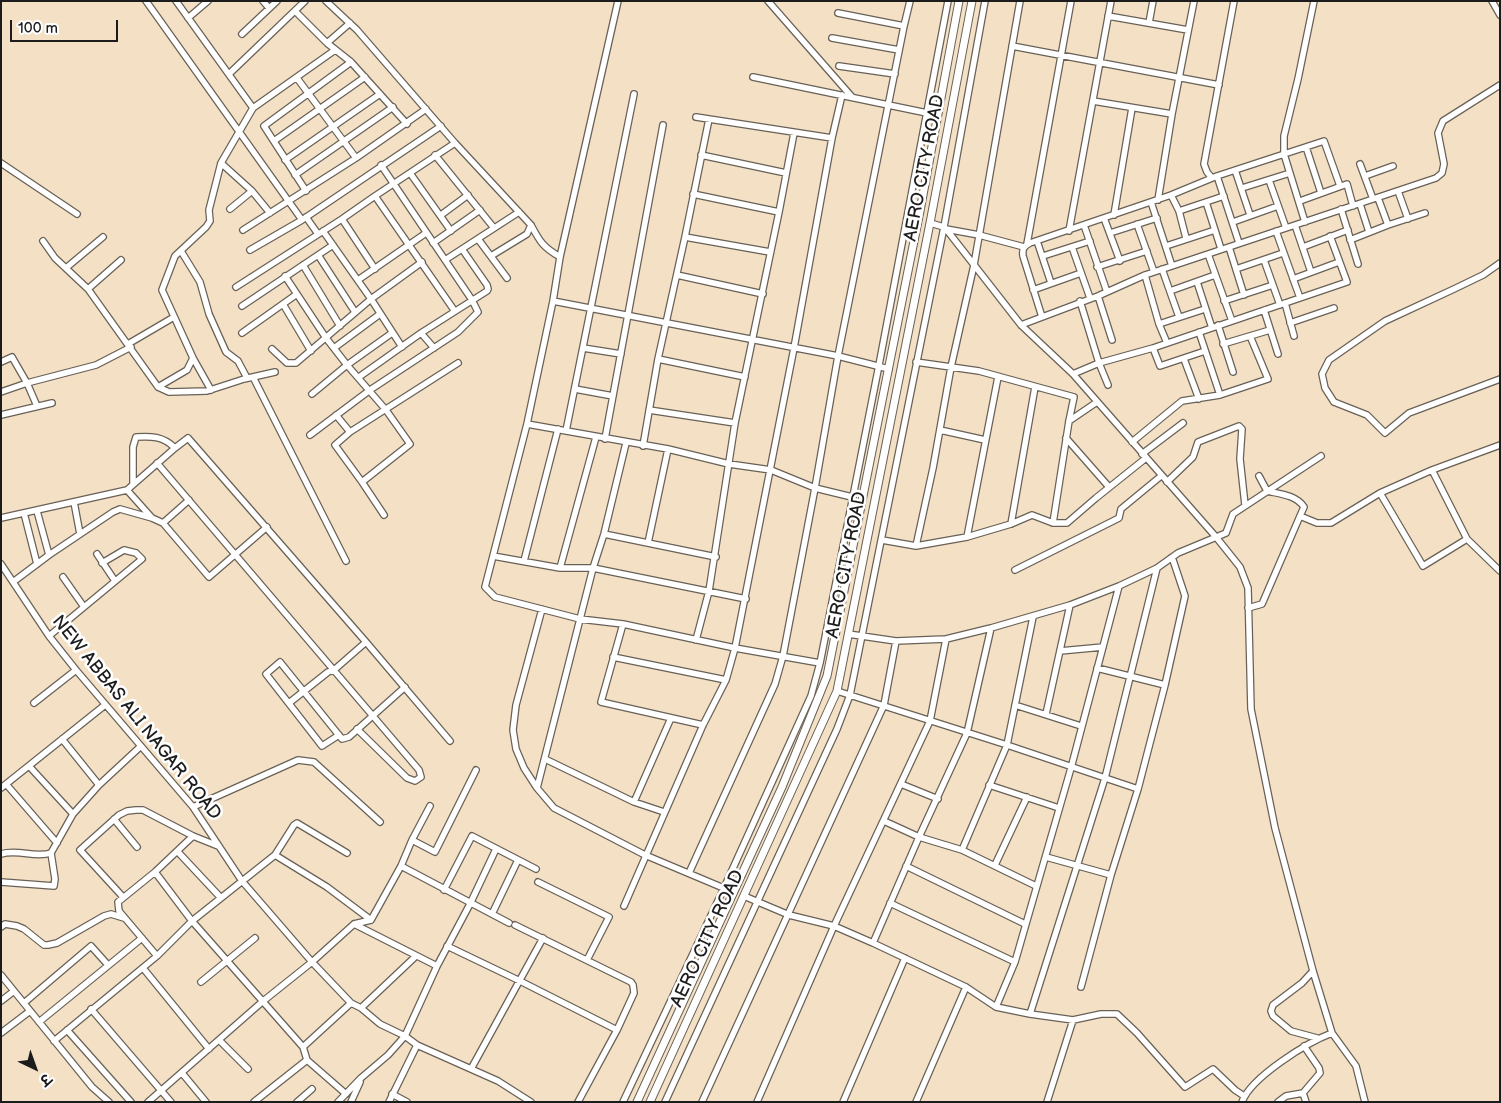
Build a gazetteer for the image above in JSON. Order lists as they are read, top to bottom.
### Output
{
  "streets": {
    "street": ["AERO CITY ROAD", "NEW ABBAS ALI NAGAR ROAD"]
  },
  "scale_bar": "100 m",
  "north": "bottom right"
}
